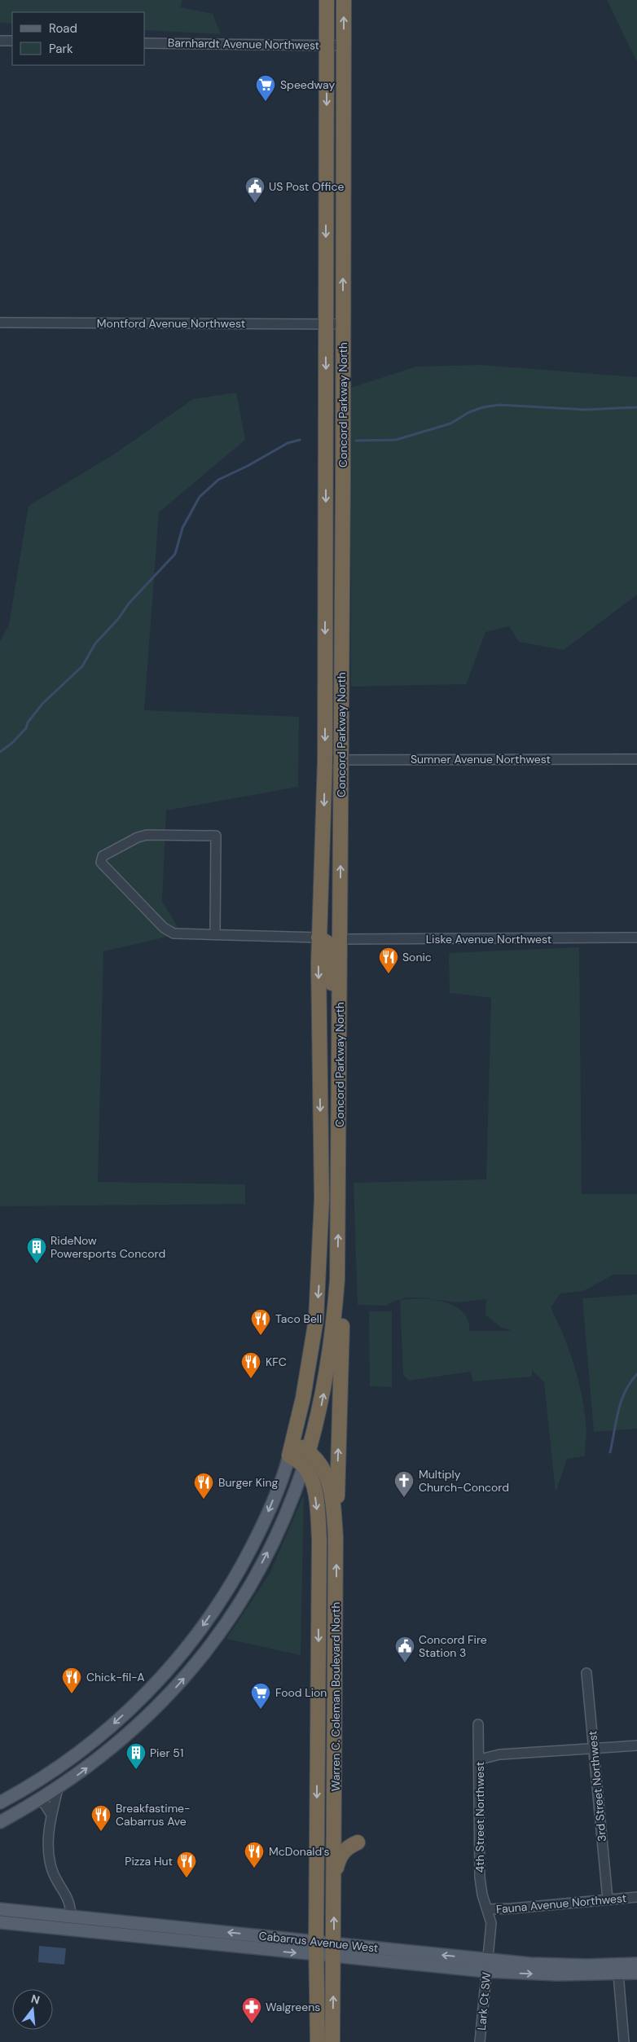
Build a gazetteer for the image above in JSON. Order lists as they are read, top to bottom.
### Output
{
  "streets": {
    "highway": ["Concord Parkway North", "Warren C. Coleman Boulevard North"],
    "main road": ["Cabarrus Avenue West"],
    "street": [
      "Barnhardt Avenue Northwest",
      "Montford Avenue Northwest",
      "Sumner Avenue Northwest",
      "Liske Avenue Northwest",
      "3rd Street Northwest",
      "4th Street Northwest",
      "Fauna Avenue Northwest",
      "Lark Ct SW"
    ]
  },
  "crossings": [
    ["Barnhardt Avenue Northwest", "Concord Parkway North"],
    ["Montford Avenue Northwest", "Concord Parkway North"],
    ["Concord Parkway North", "Sumner Avenue Northwest"],
    ["Concord Parkway North", "Liske Avenue Northwest"],
    ["Concord Parkway North", "Warren C. Coleman Boulevard North"],
    ["Warren C. Coleman Boulevard North", "Cabarrus Avenue West"],
    ["3rd Street Northwest", "Fauna Avenue Northwest"],
    ["4th Street Northwest", "Fauna Avenue Northwest"],
    ["Fauna Avenue Northwest", "Cabarrus Avenue West"],
    ["Fauna Avenue Northwest", "Lark Ct SW"],
    ["Cabarrus Avenue West", "Lark Ct SW"]
  ],
  "places": {
    "supermarket": ["Speedway", "Food Lion"],
    "public building": ["US Post Office", "Concord Fire Station 3"],
    "restaurant": [
      "Sonic",
      "Taco Bell",
      "KFC",
      "Burger King",
      "Chick-fil-A",
      "Breakfastime- Cabarrus Ave",
      "McDonald's",
      "Pizza Hut"
    ],
    "building": ["RideNow Powersports Concord", "Pier 51"],
    "church": ["Multiply Church-Concord"],
    "pharmacy": ["Walgreens"]
  },
  "legend": ["Road", "Park"],
  "north": "top"
}
